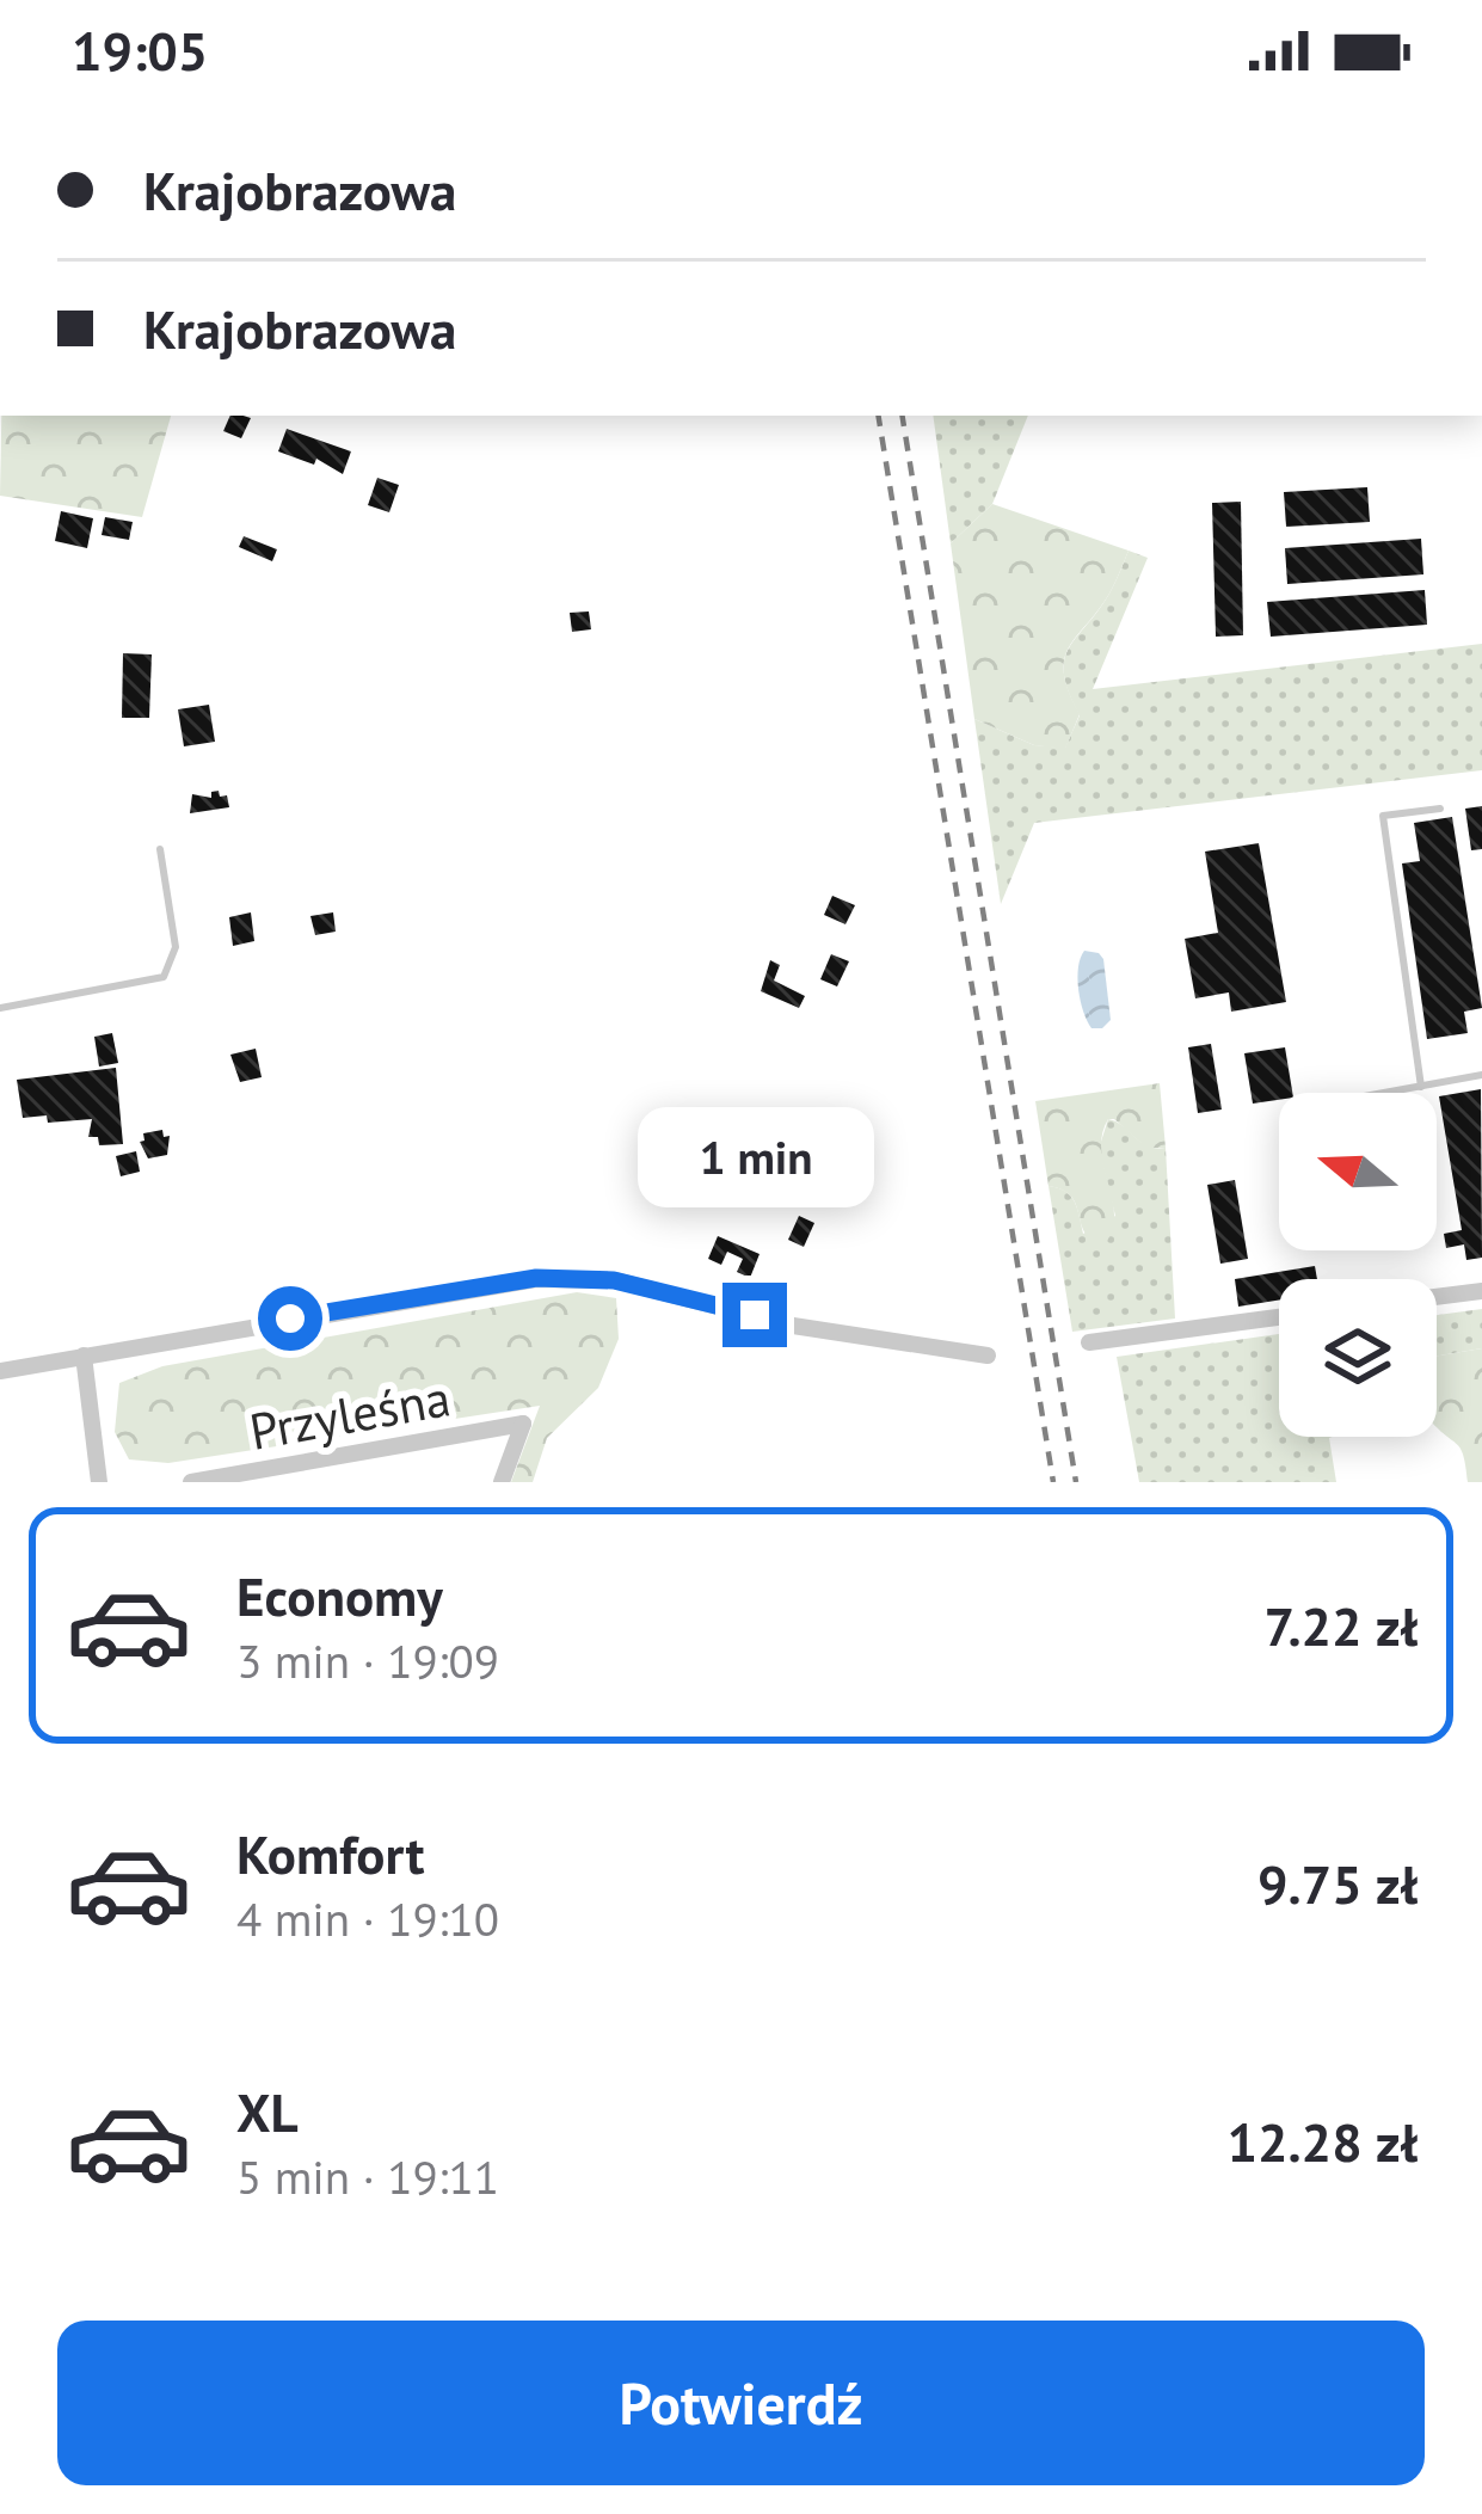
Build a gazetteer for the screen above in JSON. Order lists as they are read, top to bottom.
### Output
{
  "streets": {
    "street": ["Przyleśna"]
  },
  "north": "left",
  "page": {
    "status": "19:05",
    "banner": ["Krajobrazowa", "Krajobrazowa"],
    "bubble": "1 min",
    "list": [
      {
        "name": "Economy",
        "note": "3 min · 19:09",
        "value": "7.22 zł"
      },
      {
        "name": "Komfort",
        "note": "4 min · 19:10",
        "value": "9.75 zł"
      },
      {
        "name": "XL",
        "note": "5 min · 19:11",
        "value": "12.28 zł"
      }
    ],
    "buttons": "Potwierdź"
  }
}
